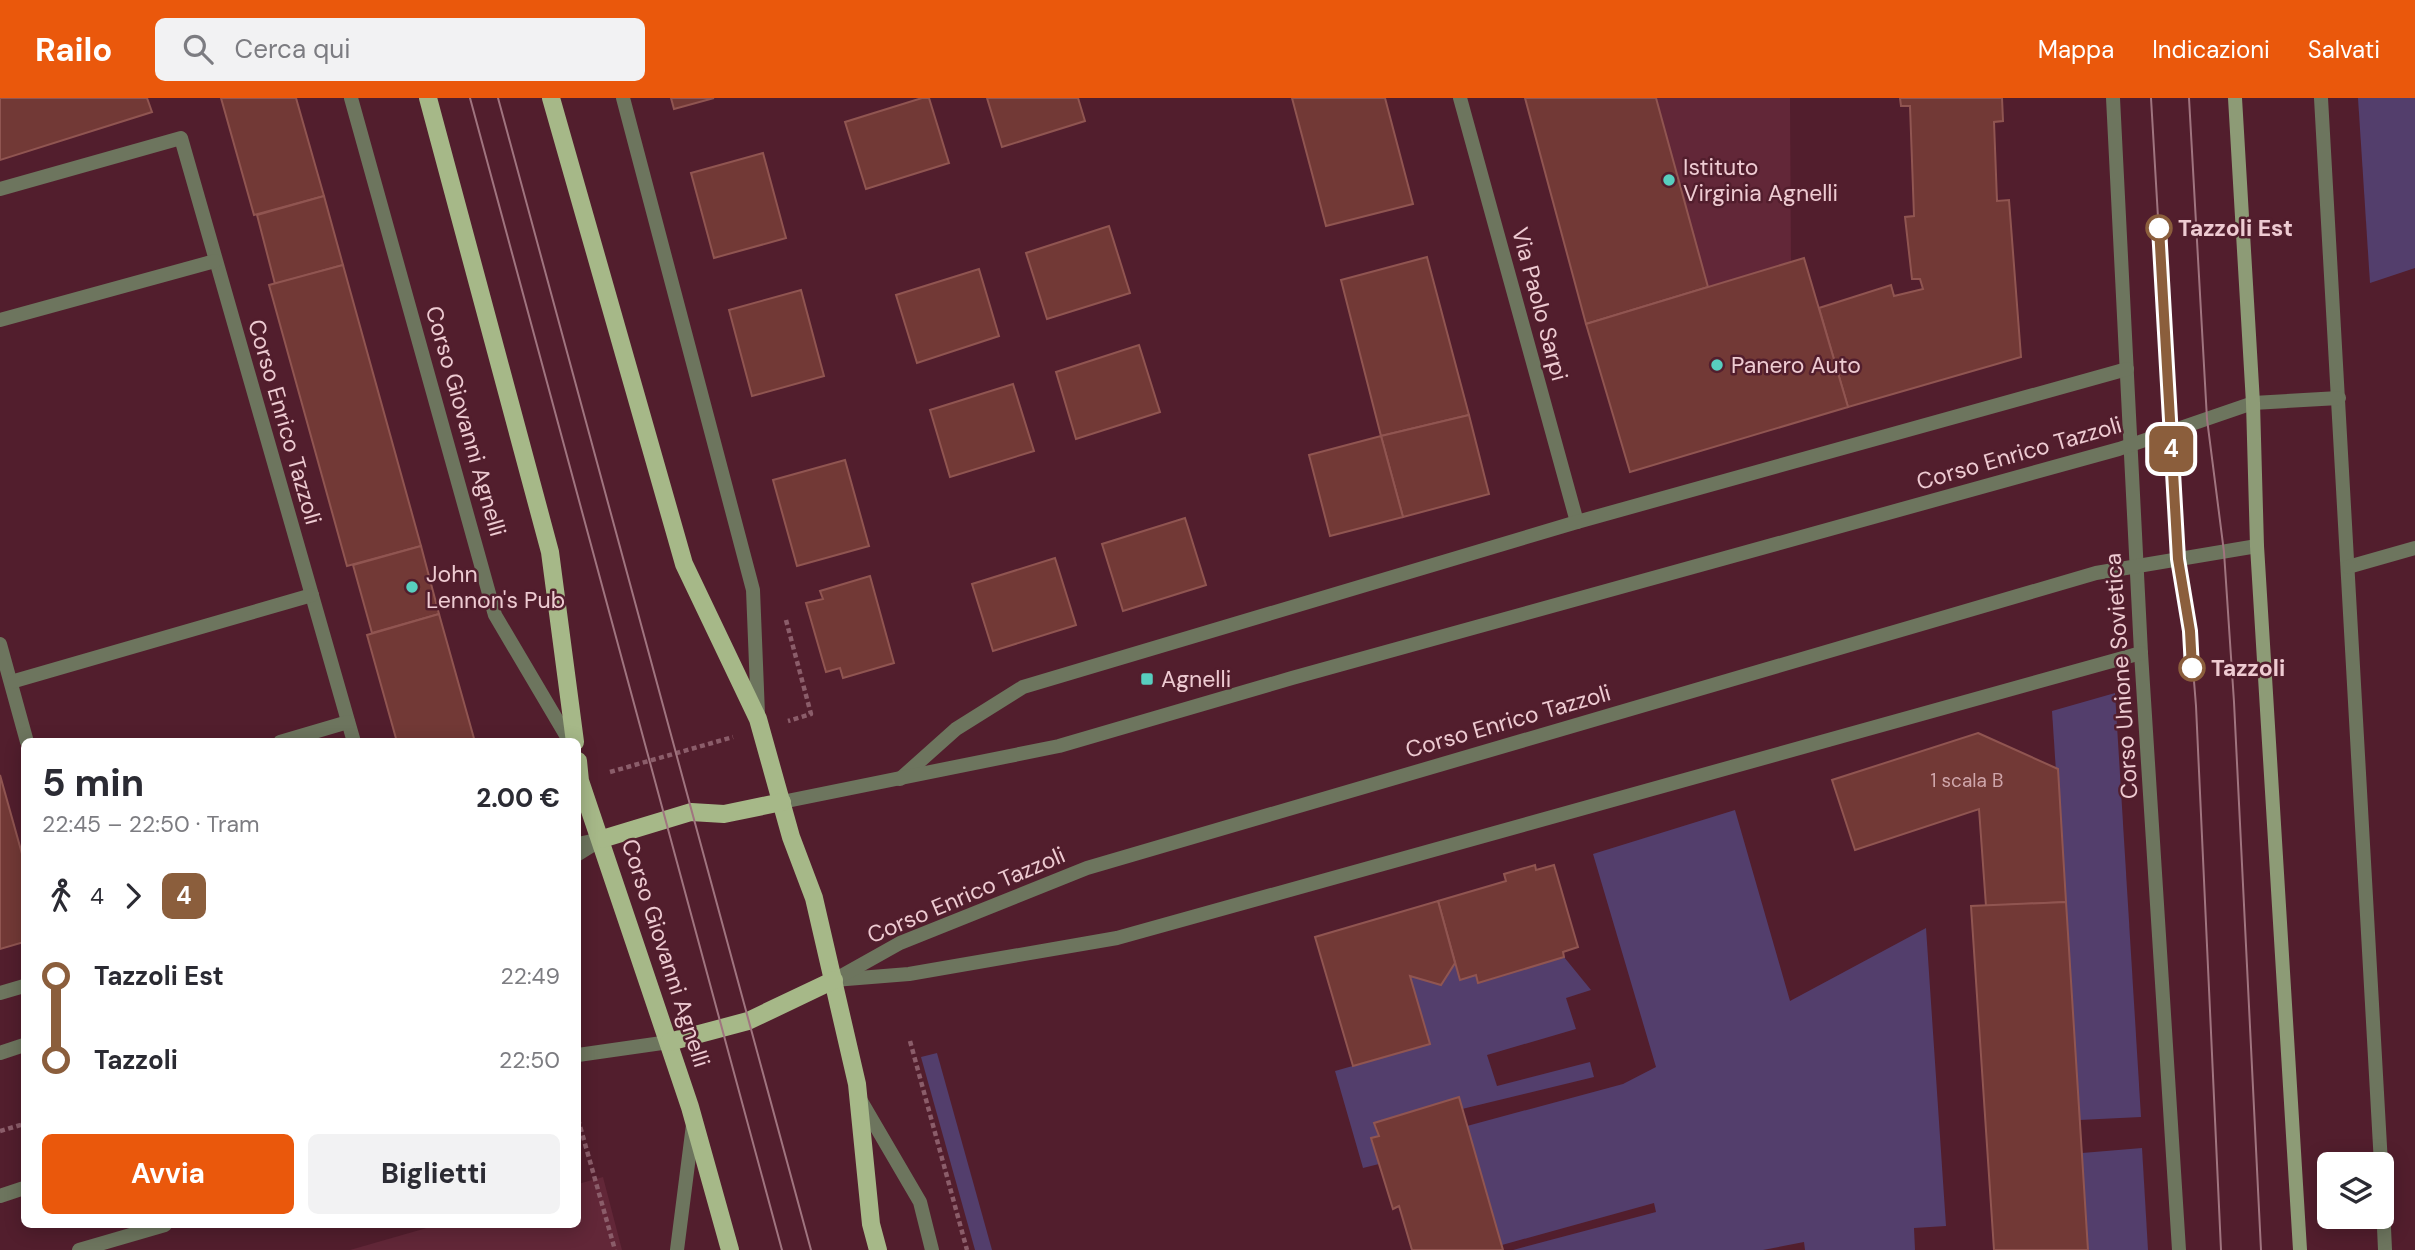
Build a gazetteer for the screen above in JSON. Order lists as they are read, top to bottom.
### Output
{
  "streets": {
    "main road": ["Corso Giovanni Agnelli"],
    "street": ["Via Paolo Sarpi", "Corso Enrico Tazzoli", "Corso Unione Sovietica"]
  },
  "crossings": [
    ["Corso Enrico Tazzoli", "Corso Unione Sovietica"]
  ],
  "places": {
    "other": [
      "Istituto Virginia Agnelli",
      "Tazzoli Est",
      "Panero Auto",
      "John Lennon's Pub",
      "Tazzoli"
    ],
    "transit": ["Agnelli"]
  },
  "lines": ["tram line 4"],
  "house_numbers": ["1 scala B"],
  "page": {
    "header": "Railo",
    "search": "Cerca qui",
    "nav": ["Mappa", "Indicazioni", "Salvati"],
    "on_map": "4",
    "heading": ["5 min", "22:45 – 22:50 · Tram", "2.00 €"],
    "legs": ["4", "4"],
    "list": [
      {
        "name": "Tazzoli Est",
        "value": "22:49"
      },
      {
        "name": "Tazzoli",
        "value": "22:50"
      }
    ],
    "buttons": ["Avvia", "Biglietti"]
  }
}
